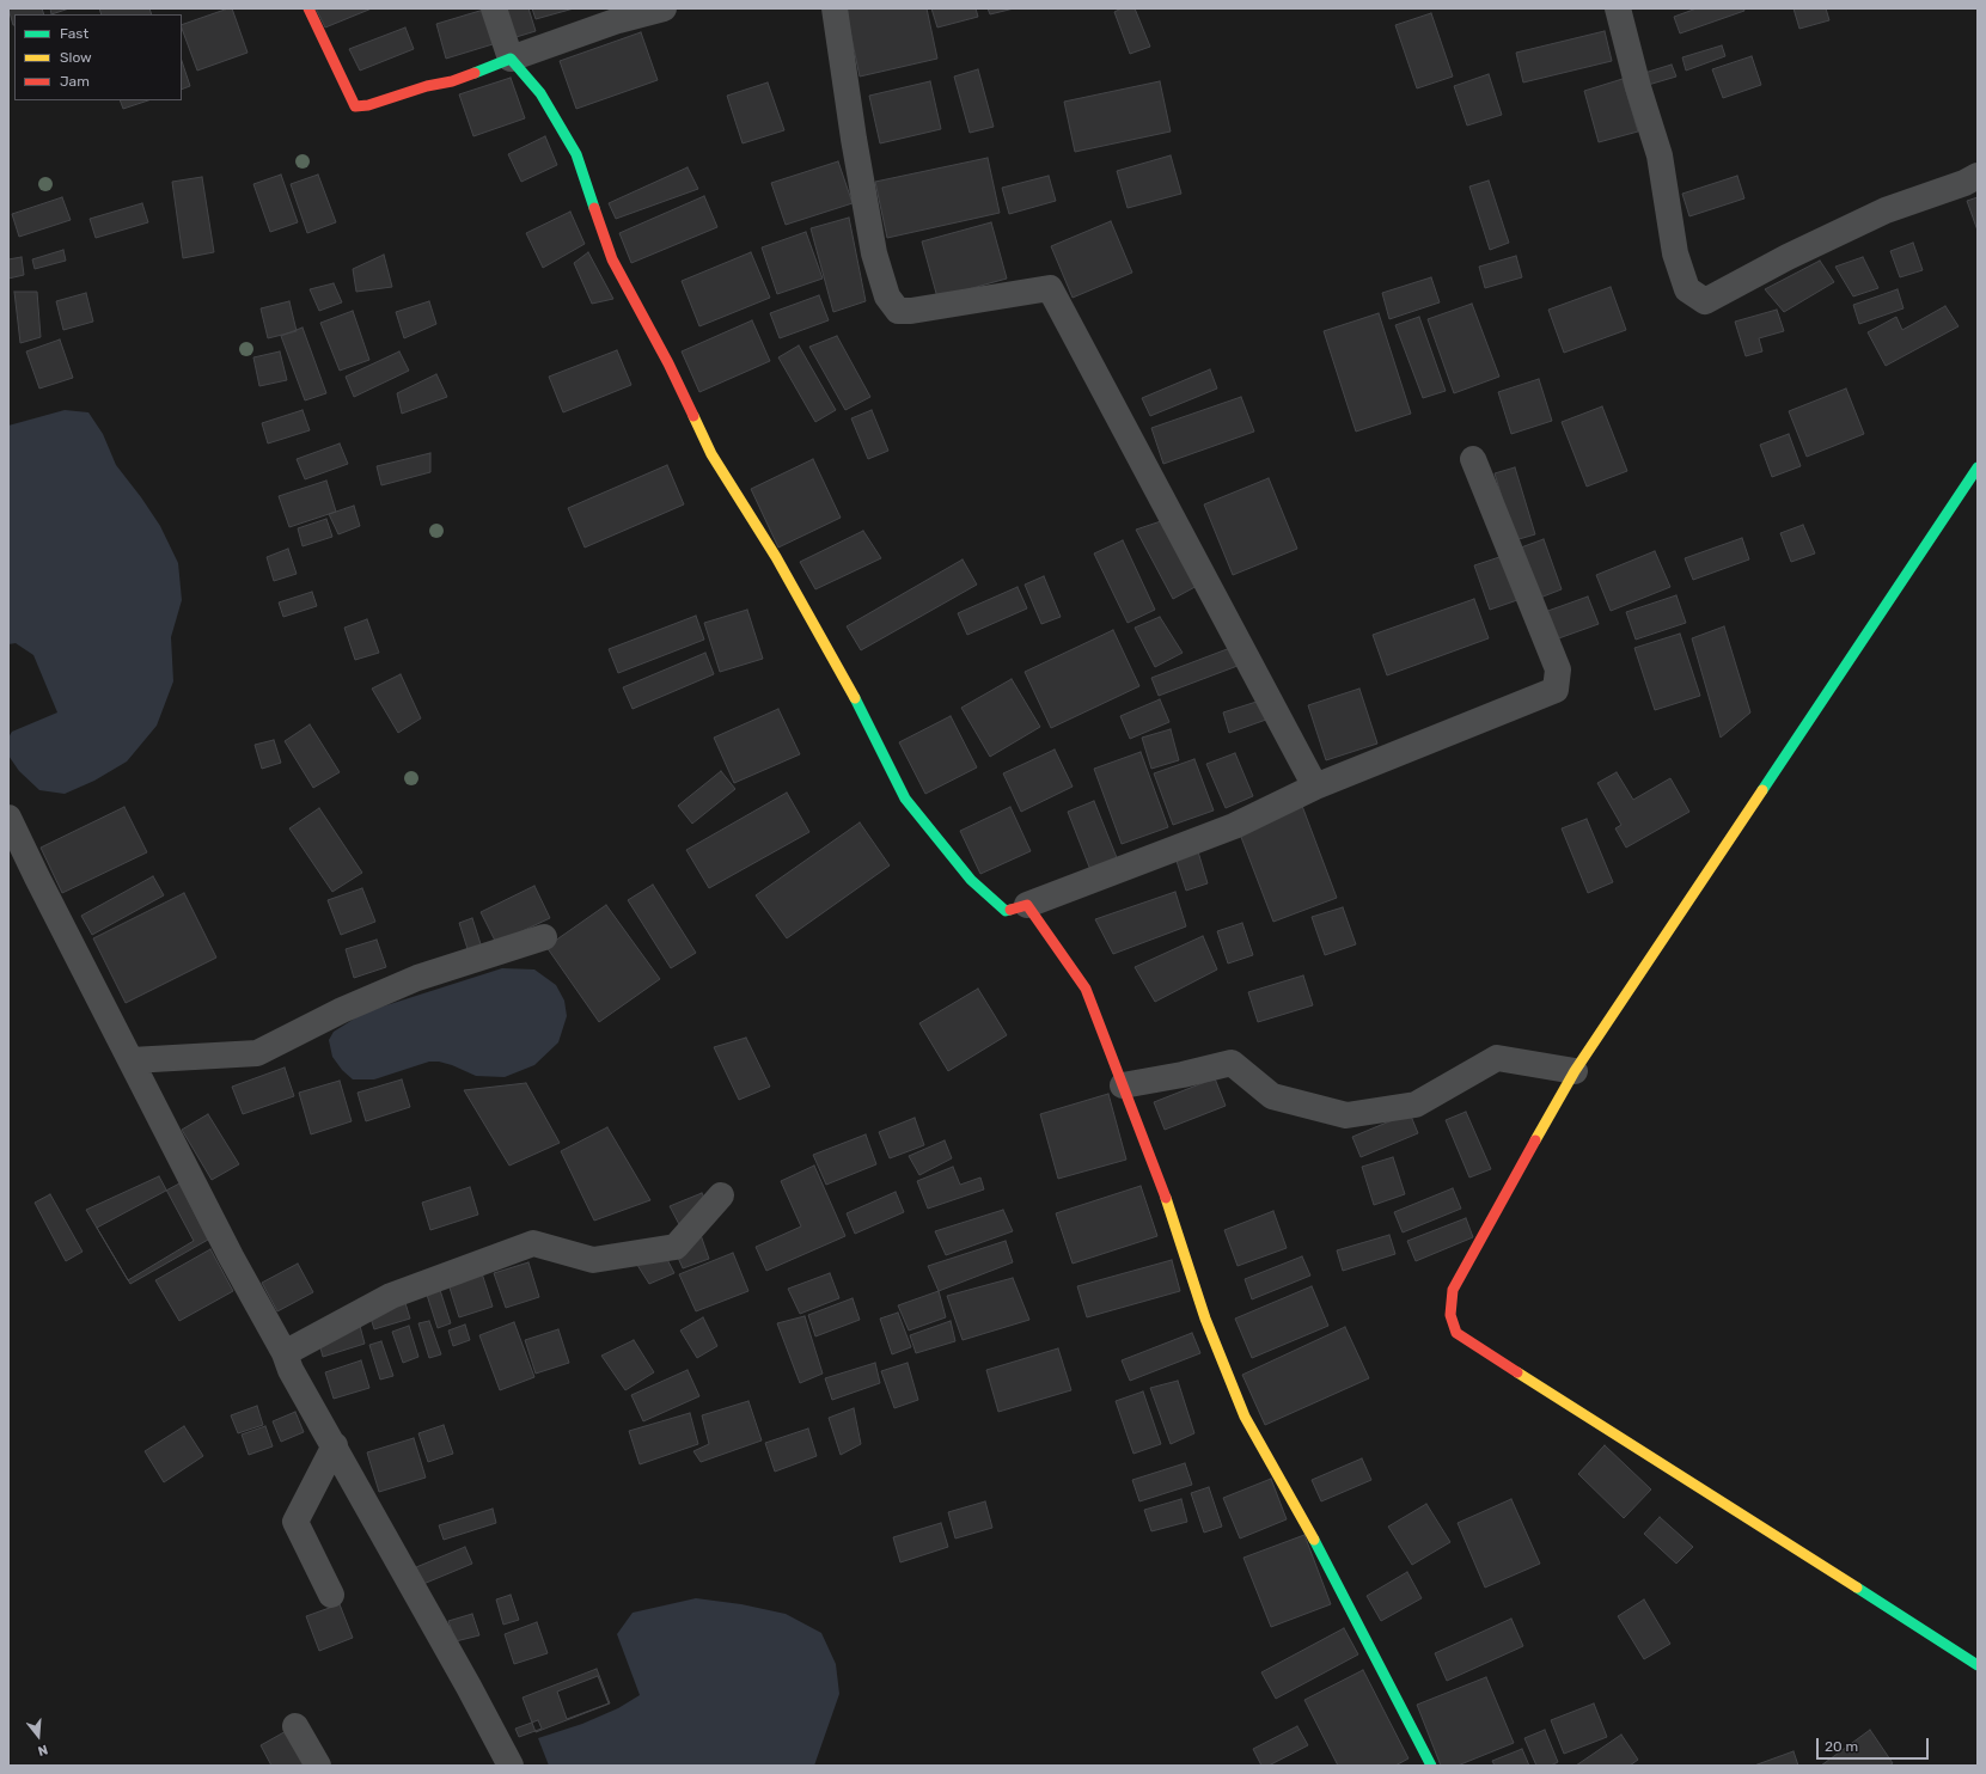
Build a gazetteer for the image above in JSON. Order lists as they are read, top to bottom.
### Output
{
  "legend": ["Fast", "Slow", "Jam"],
  "scale_bar": "20 m",
  "north": "bottom"
}
